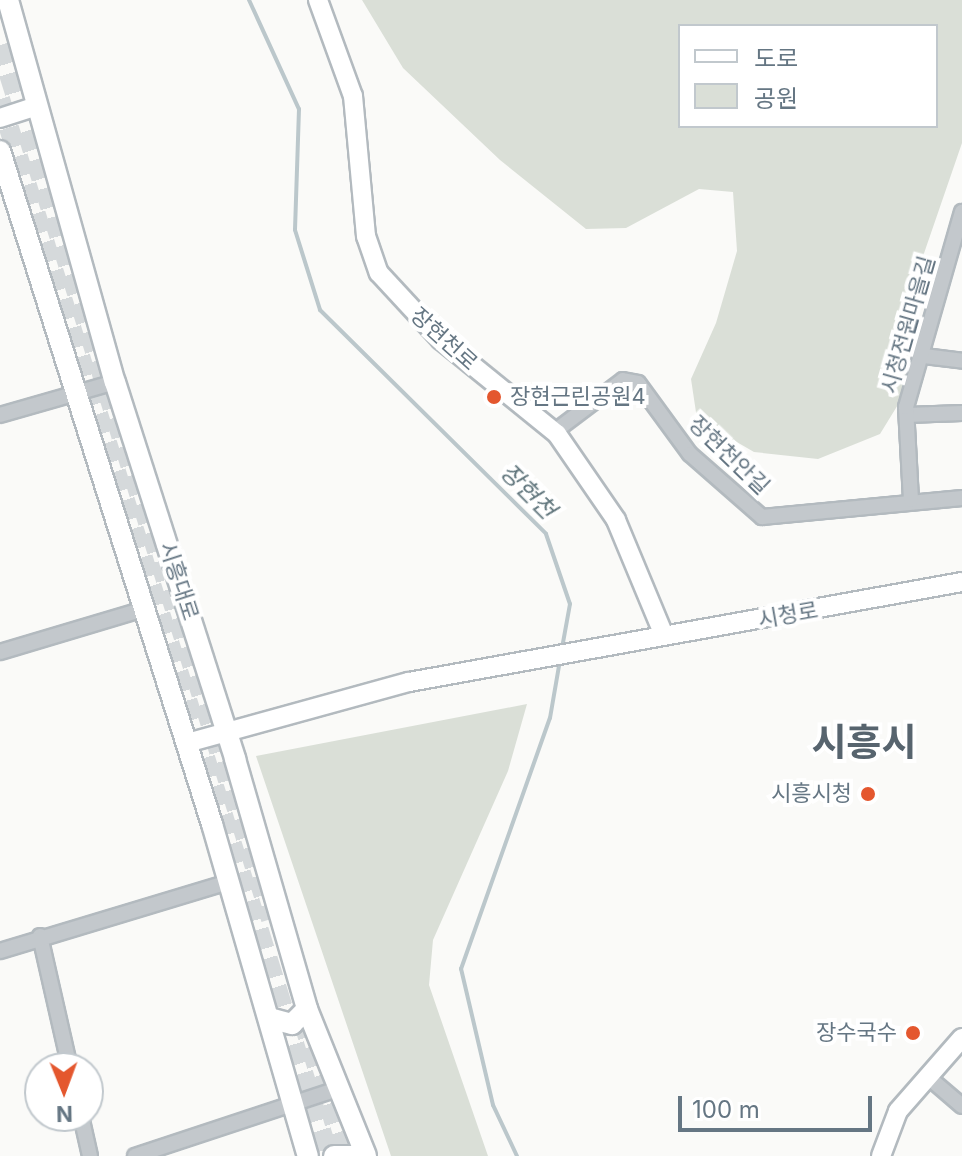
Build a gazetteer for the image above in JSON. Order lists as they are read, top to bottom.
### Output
{
  "streets": {
    "main road": ["시흥대로"],
    "street": [
      "시청전원마을길",
      "장현천로",
      "장현천안길",
      "시청로"
    ]
  },
  "crossings": [
    ["시청전원마을길", "장현천안길"],
    ["장현천로", "장현천안길"],
    ["장현천로", "시청로"],
    ["시흥대로", "시청로"]
  ],
  "districts": ["시흥시"],
  "water": ["장현천"],
  "places": ["장현근린공원4", "시흥시청", "장수국수"],
  "legend": ["도로", "공원"],
  "scale_bar": "100 m",
  "north": "bottom"
}
